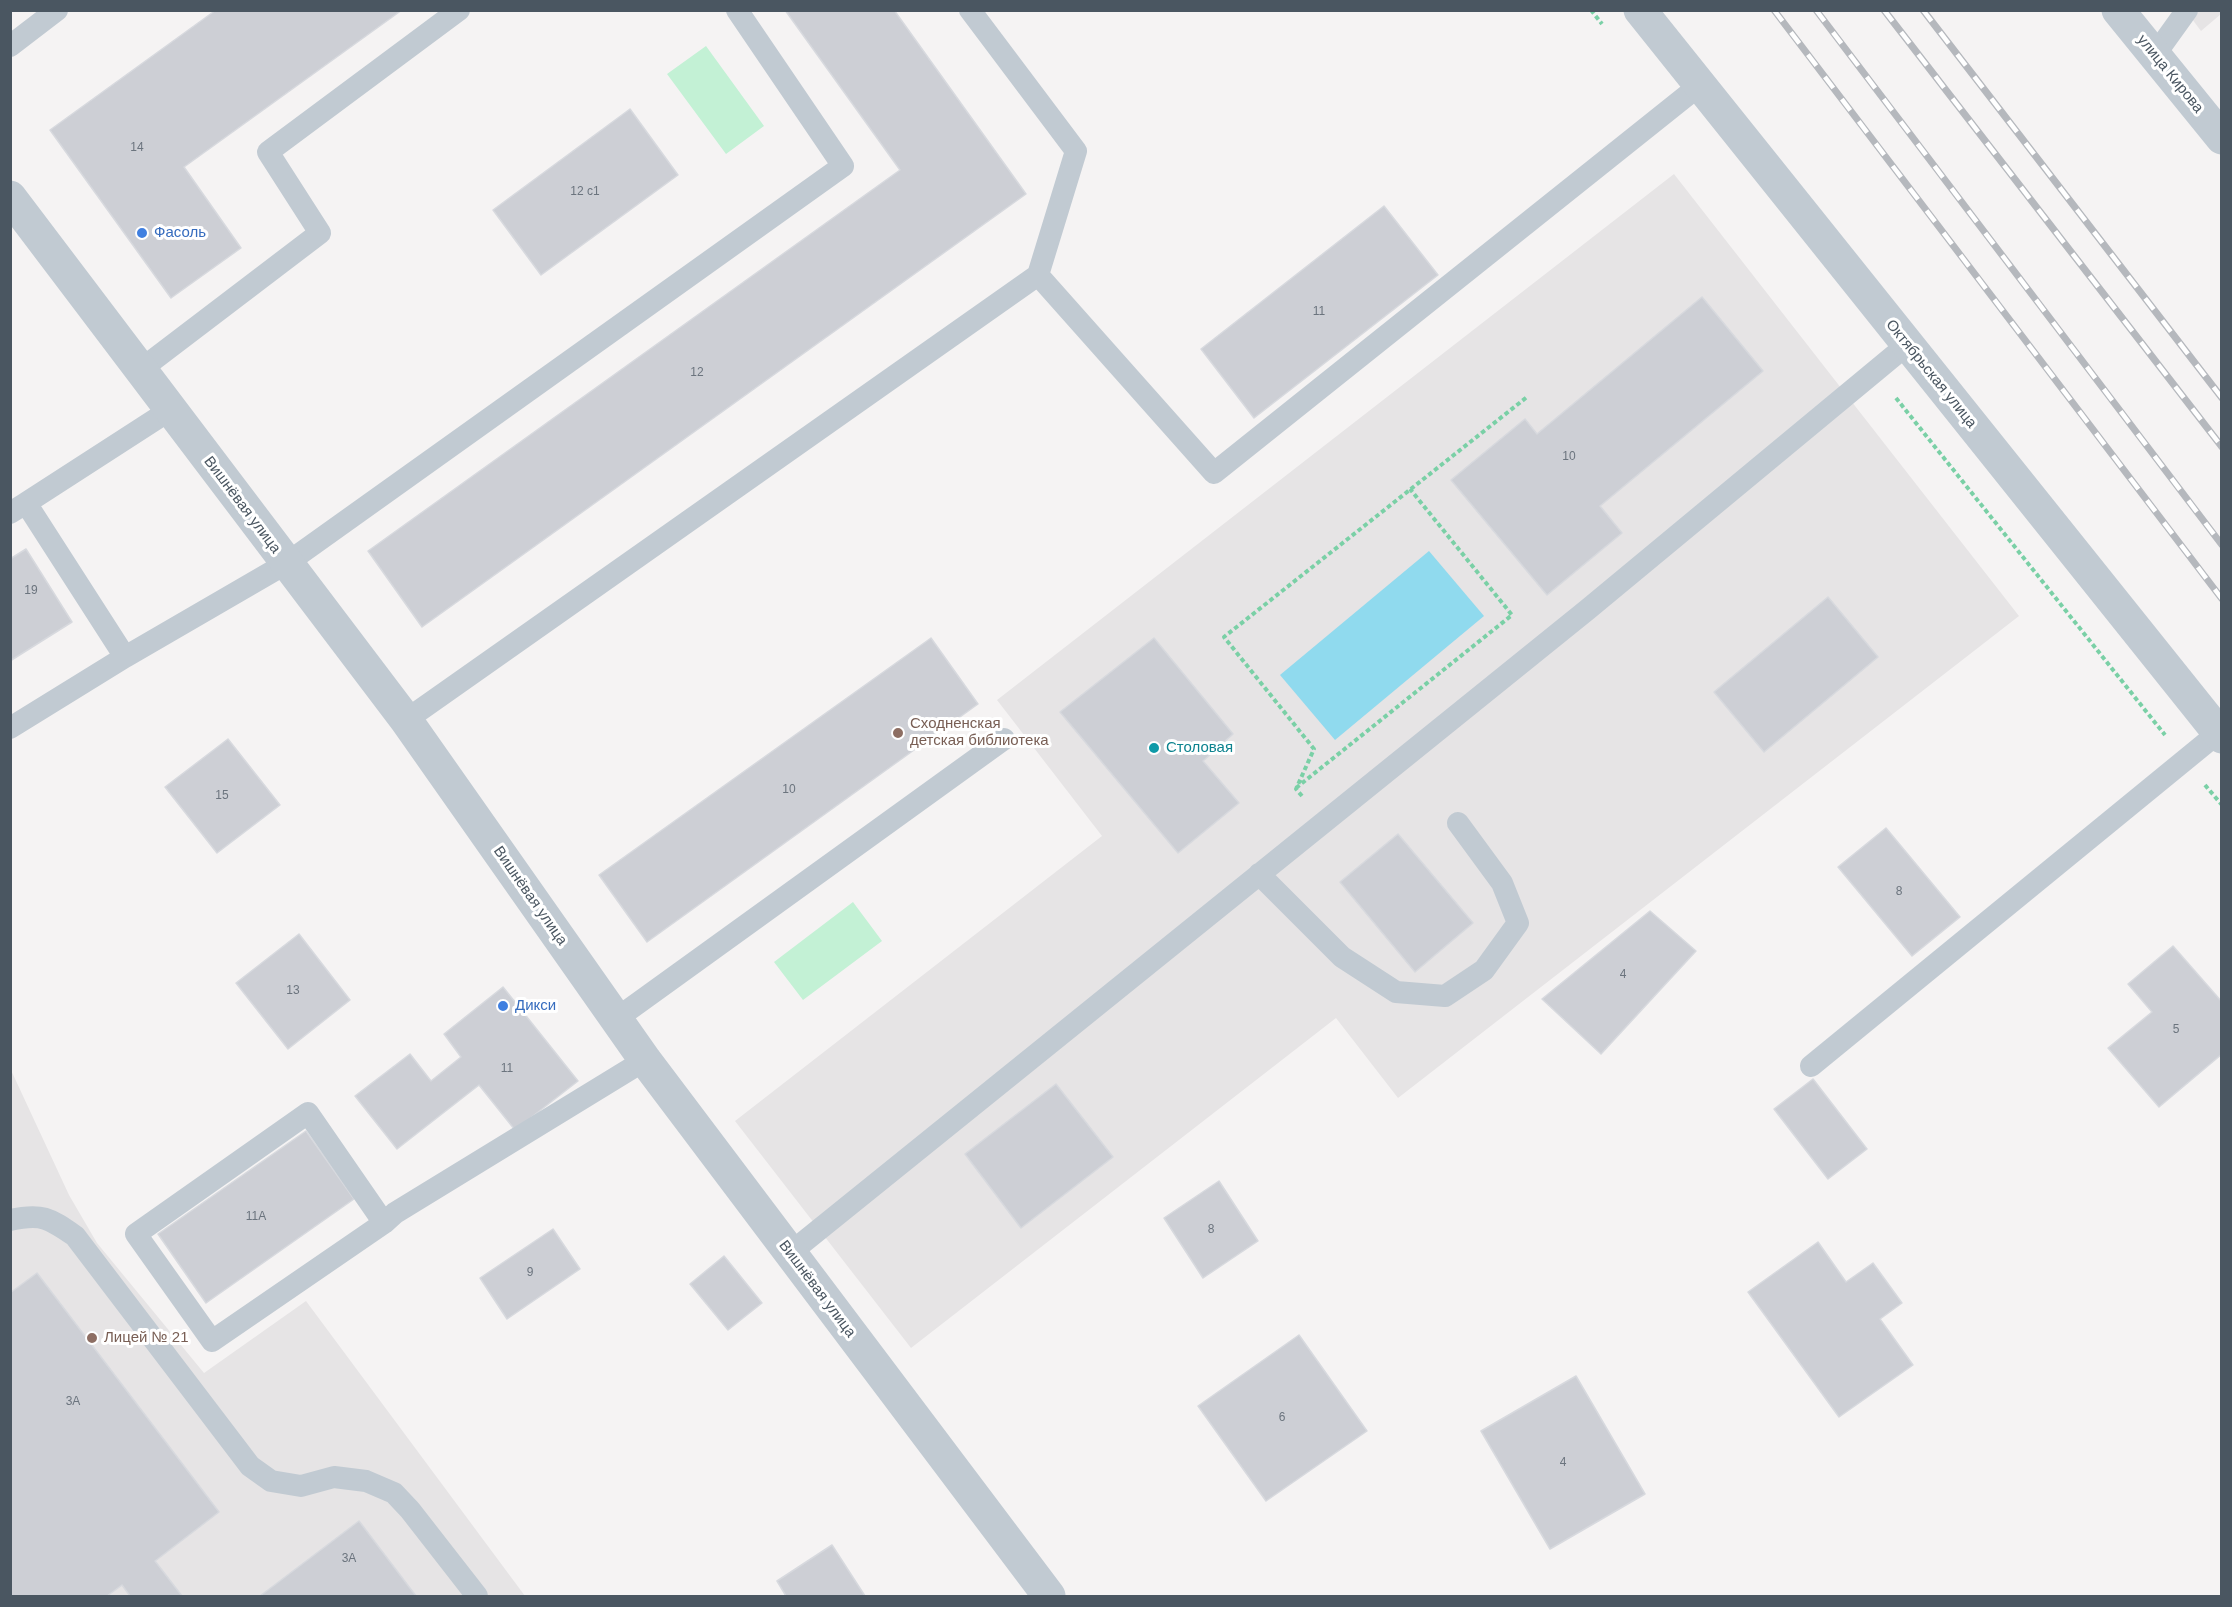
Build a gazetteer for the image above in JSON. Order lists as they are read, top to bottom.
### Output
{
  "streets": {
    "street": ["улица Кирова", "Октябрьская улица", "Вишнёвая улица"]
  },
  "places": [
    "Фасоль",
    "Сходненская детская библиотека",
    "Столовая",
    "Дикси",
    "Лицей № 21"
  ],
  "house_numbers": [
    "14",
    "12 с1",
    "11",
    "12",
    "10",
    "19",
    "10",
    "15",
    "8",
    "4",
    "13",
    "5",
    "11",
    "11А",
    "8",
    "9",
    "3А",
    "6",
    "4",
    "3А"
  ]
}
